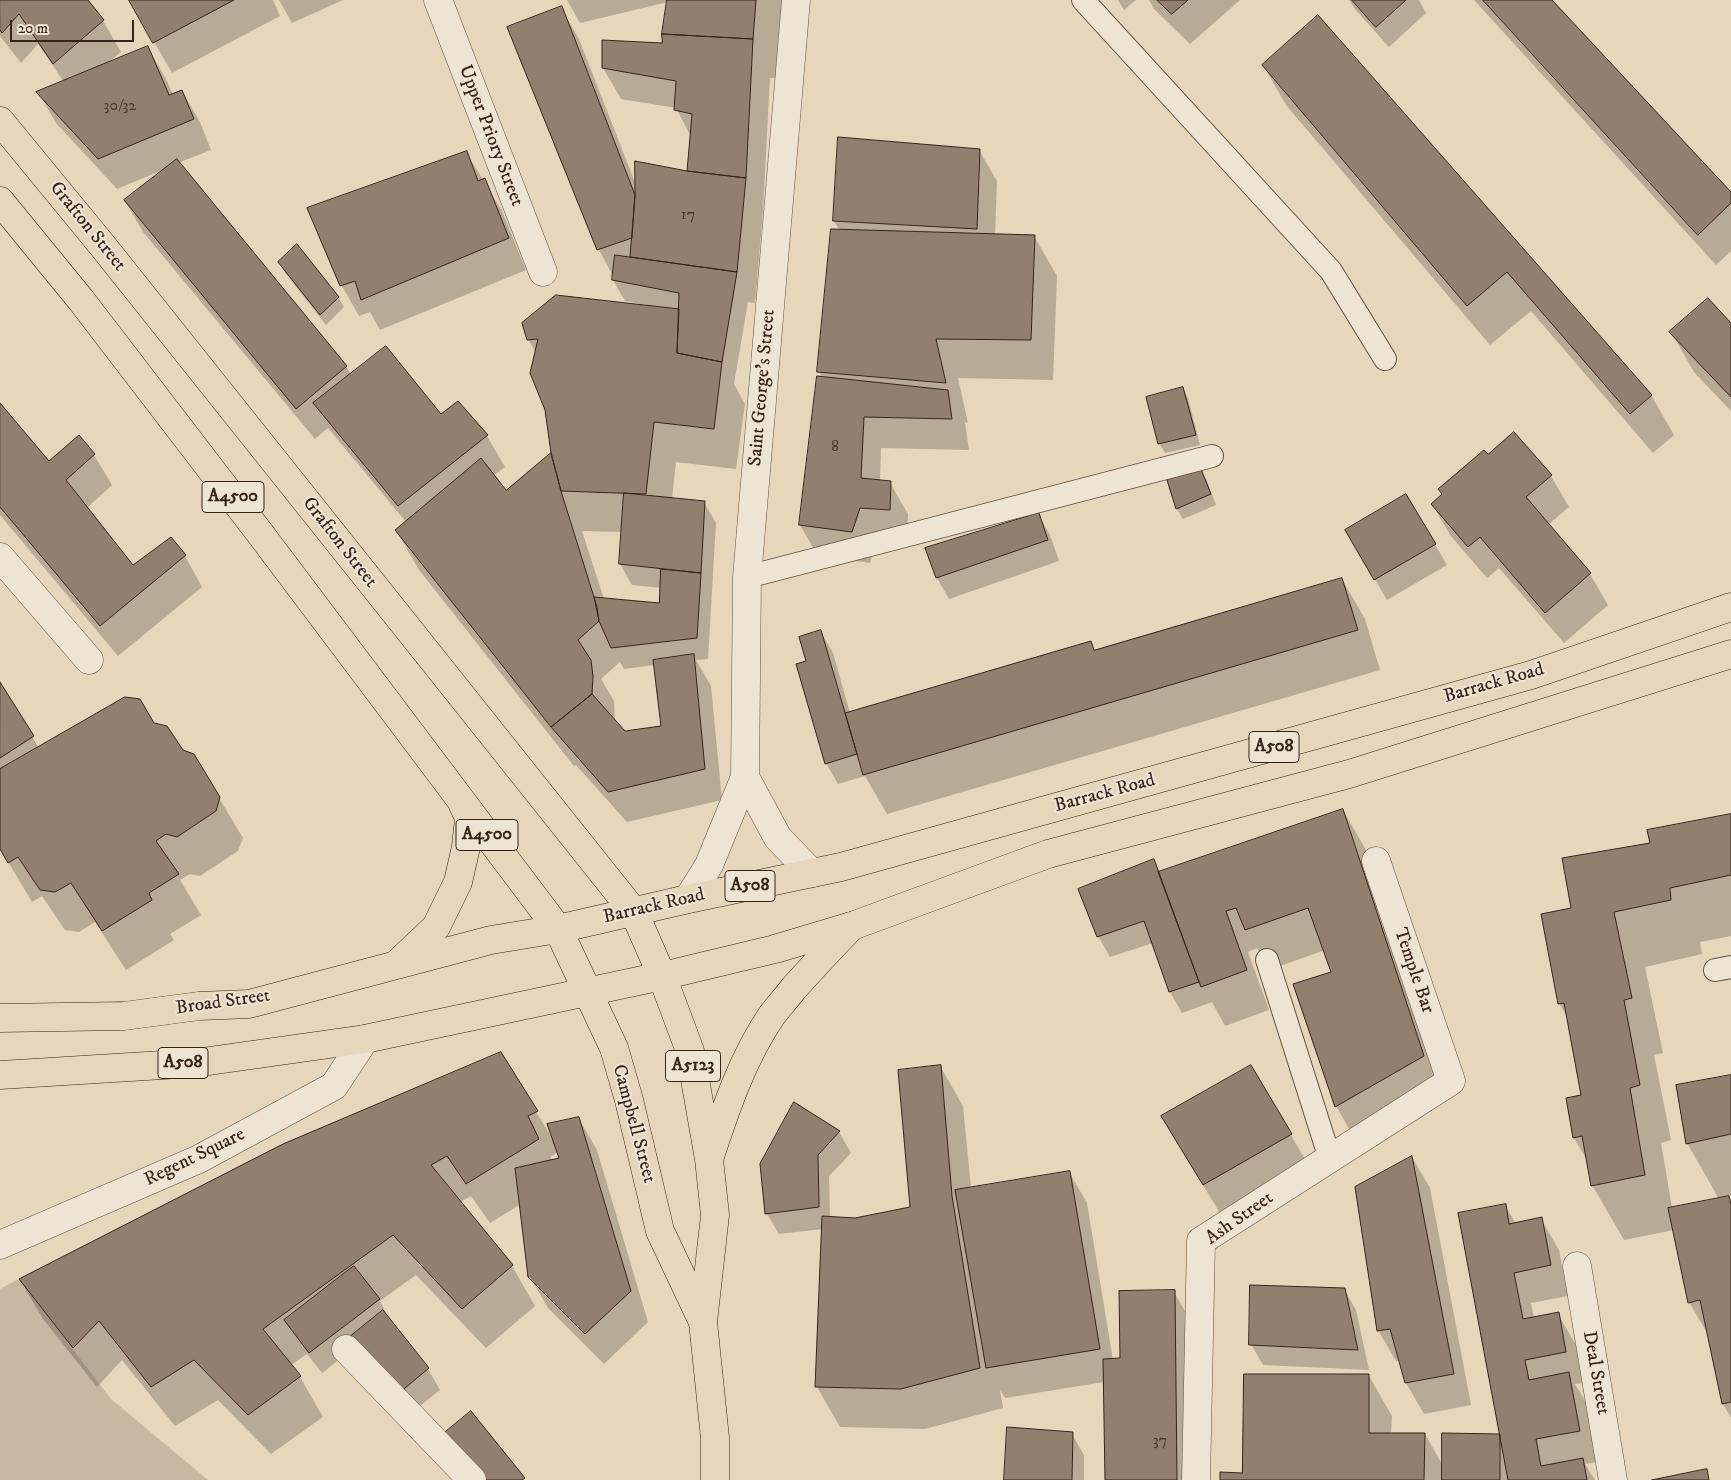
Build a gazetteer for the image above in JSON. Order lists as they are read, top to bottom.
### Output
{
  "streets": {
    "main road": [
      "Grafton Street",
      "A4500",
      "Barrack Road",
      "A508",
      "Broad Street",
      "A5123",
      "Campbell Street"
    ],
    "street": [
      "Upper Priory Street",
      "Saint George's Street",
      "Temple Bar",
      "Regent Square",
      "Ash Street",
      "Deal Street"
    ]
  },
  "crossings": [
    ["Grafton Street", "Barrack Road"],
    ["Grafton Street", "A508"],
    ["Grafton Street", "Campbell Street"],
    ["Saint George's Street", "Barrack Road"],
    ["A4500", "Barrack Road"],
    ["A4500", "Campbell Street"],
    ["Barrack Road", "Broad Street"],
    ["Barrack Road", "Campbell Street"],
    ["A508", "Campbell Street"],
    ["A508", "Regent Square"],
    ["Temple Bar", "Ash Street"]
  ],
  "house_numbers": [
    "30/32",
    "17",
    "8",
    "37"
  ],
  "scale_bar": "20 m"
}
